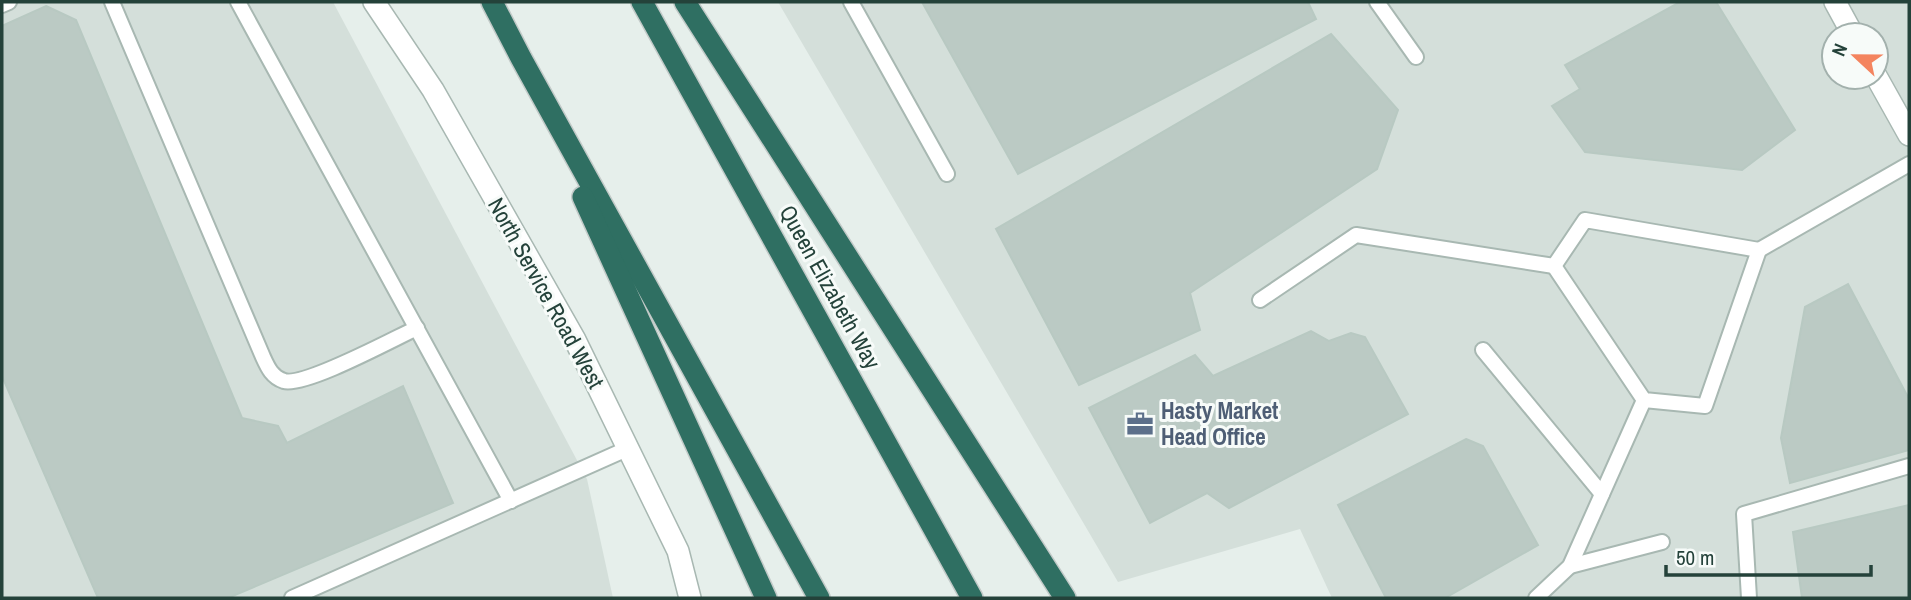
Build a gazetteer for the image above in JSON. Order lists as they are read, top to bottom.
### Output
{
  "streets": {
    "highway": ["Queen Elizabeth Way"],
    "street": ["North Service Road West"]
  },
  "places": {
    "office": ["Hasty Market Head Office"]
  },
  "scale_bar": "50 m",
  "north": "left"
}
